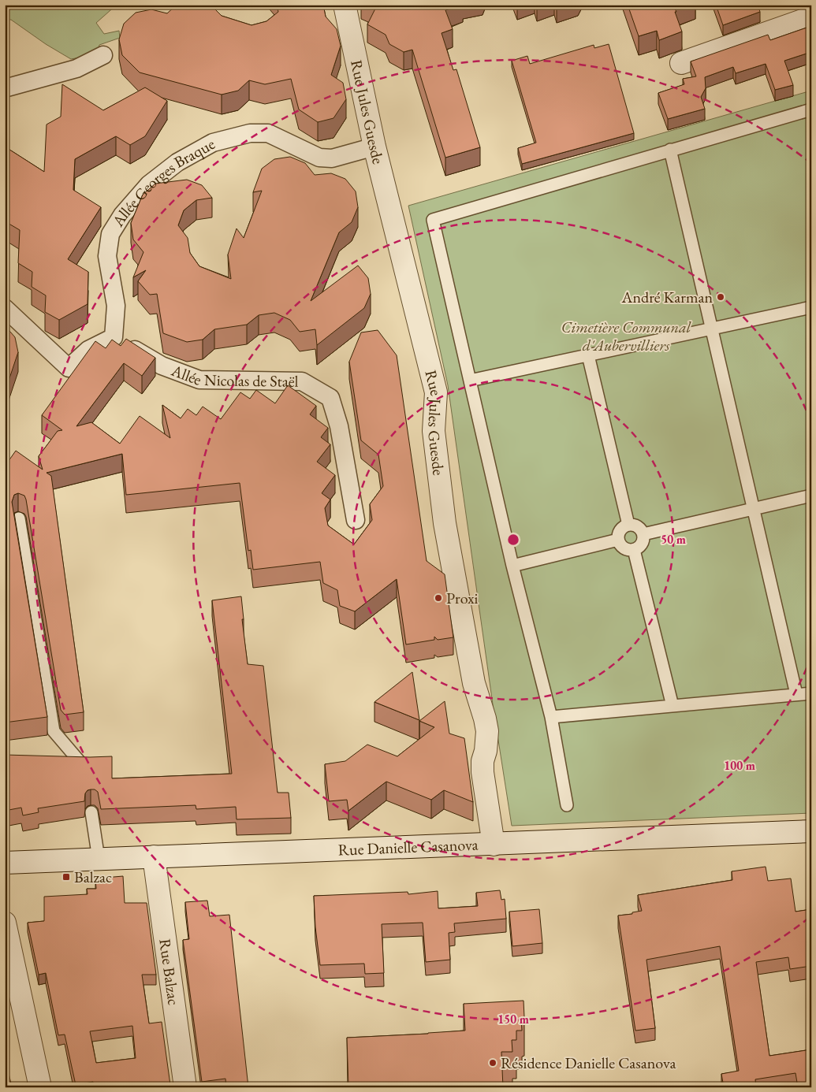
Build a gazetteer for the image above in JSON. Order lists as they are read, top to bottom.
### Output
{
  "streets": {
    "street": [
      "Rue Jules Guesde",
      "Allée Georges Braque",
      "Allée Nicolas de Staël",
      "Rue Danielle Casanova",
      "Rue Balzac"
    ]
  },
  "crossings": [
    ["Rue Jules Guesde", "Allée Georges Braque"],
    ["Rue Jules Guesde", "Rue Danielle Casanova"],
    ["Allée Georges Braque", "Allée Nicolas de Staël"],
    ["Rue Danielle Casanova", "Rue Balzac"]
  ],
  "parks": ["Cimetière Communal d'Aubervilliers"],
  "places": {
    "other": ["André Karman", "Proxi", "Résidence Danielle Casanova"],
    "transit": ["Balzac"]
  },
  "rings": ["50 m", "100 m", "150 m"]
}
